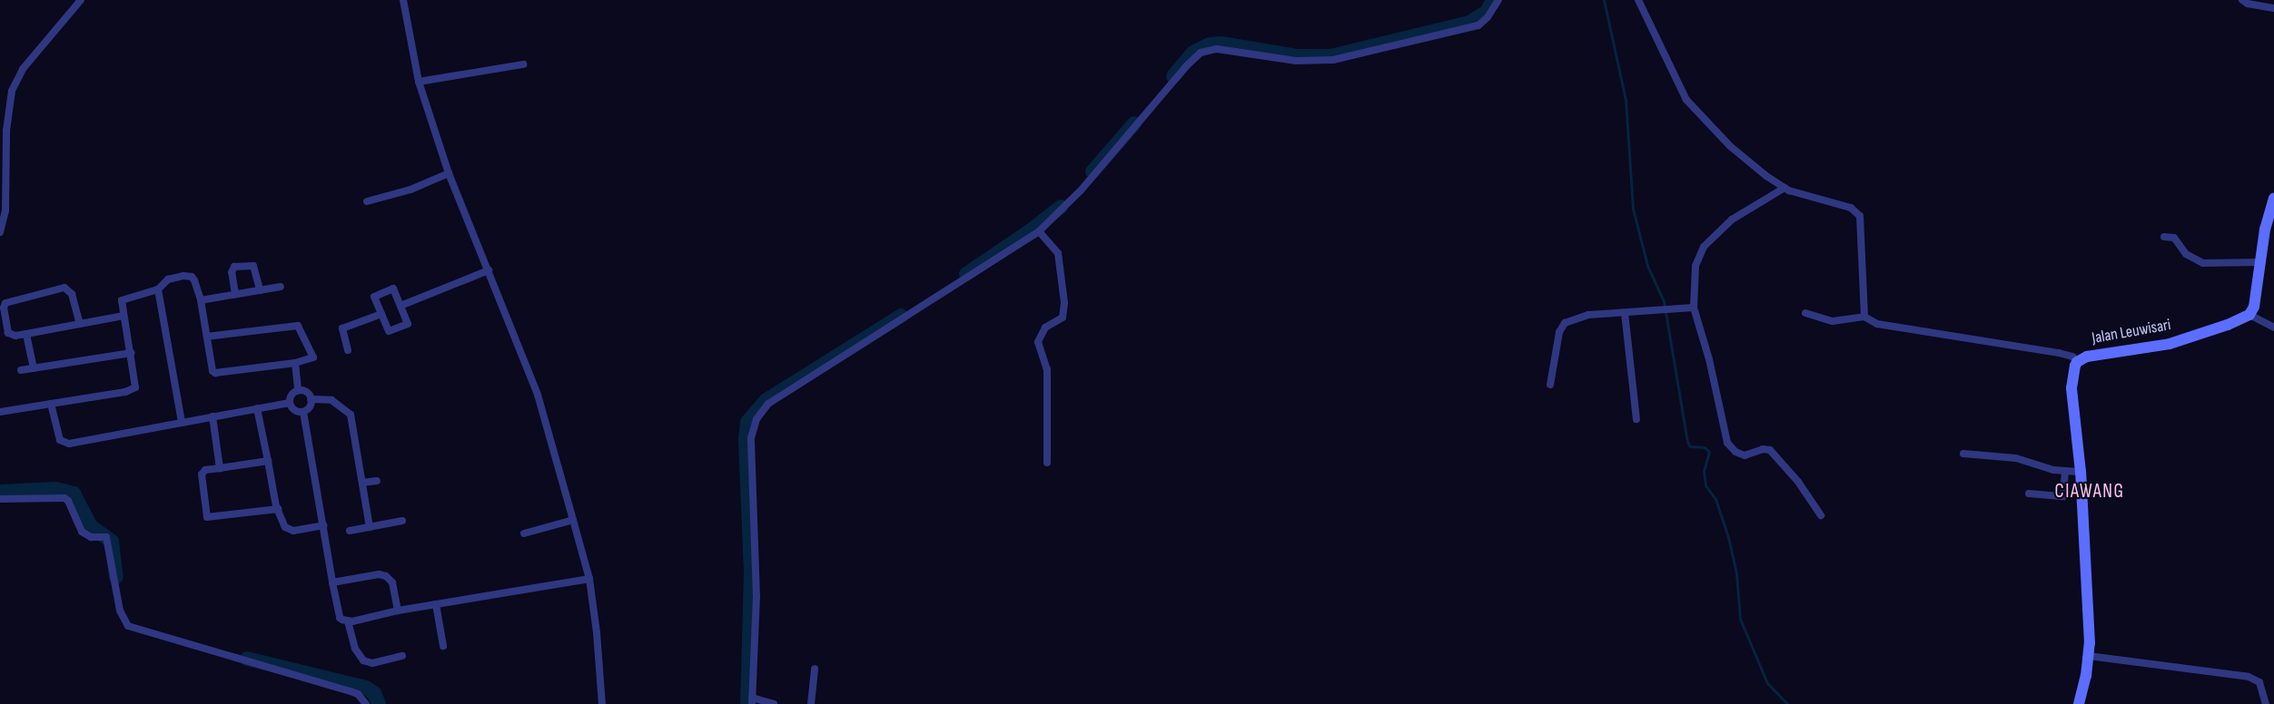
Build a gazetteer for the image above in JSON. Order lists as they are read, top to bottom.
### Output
{
  "streets": {
    "main road": ["Jalan Leuwisari"]
  },
  "districts": ["CIAWANG"]
}
